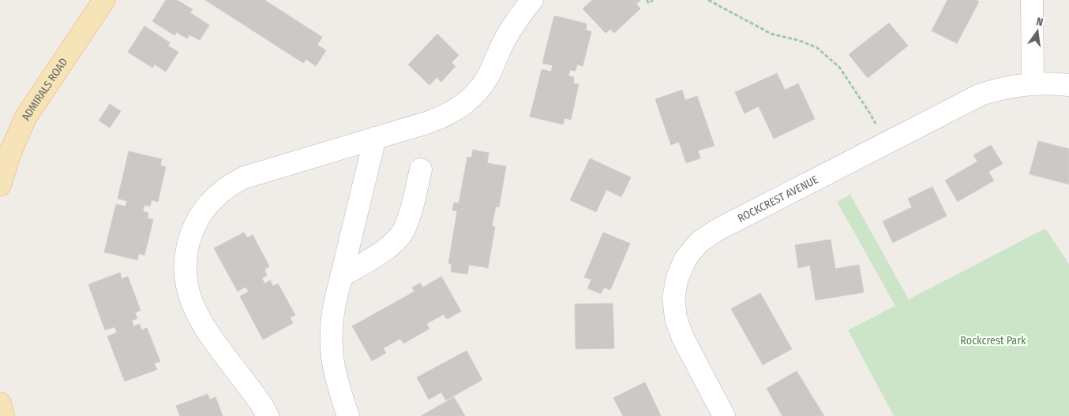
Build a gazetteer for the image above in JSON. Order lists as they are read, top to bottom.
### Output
{
  "streets": {
    "main road": ["ADMIRALS ROAD"],
    "street": ["ROCKCREST AVENUE"]
  },
  "parks": ["Rockcrest Park"],
  "north": "top"
}
